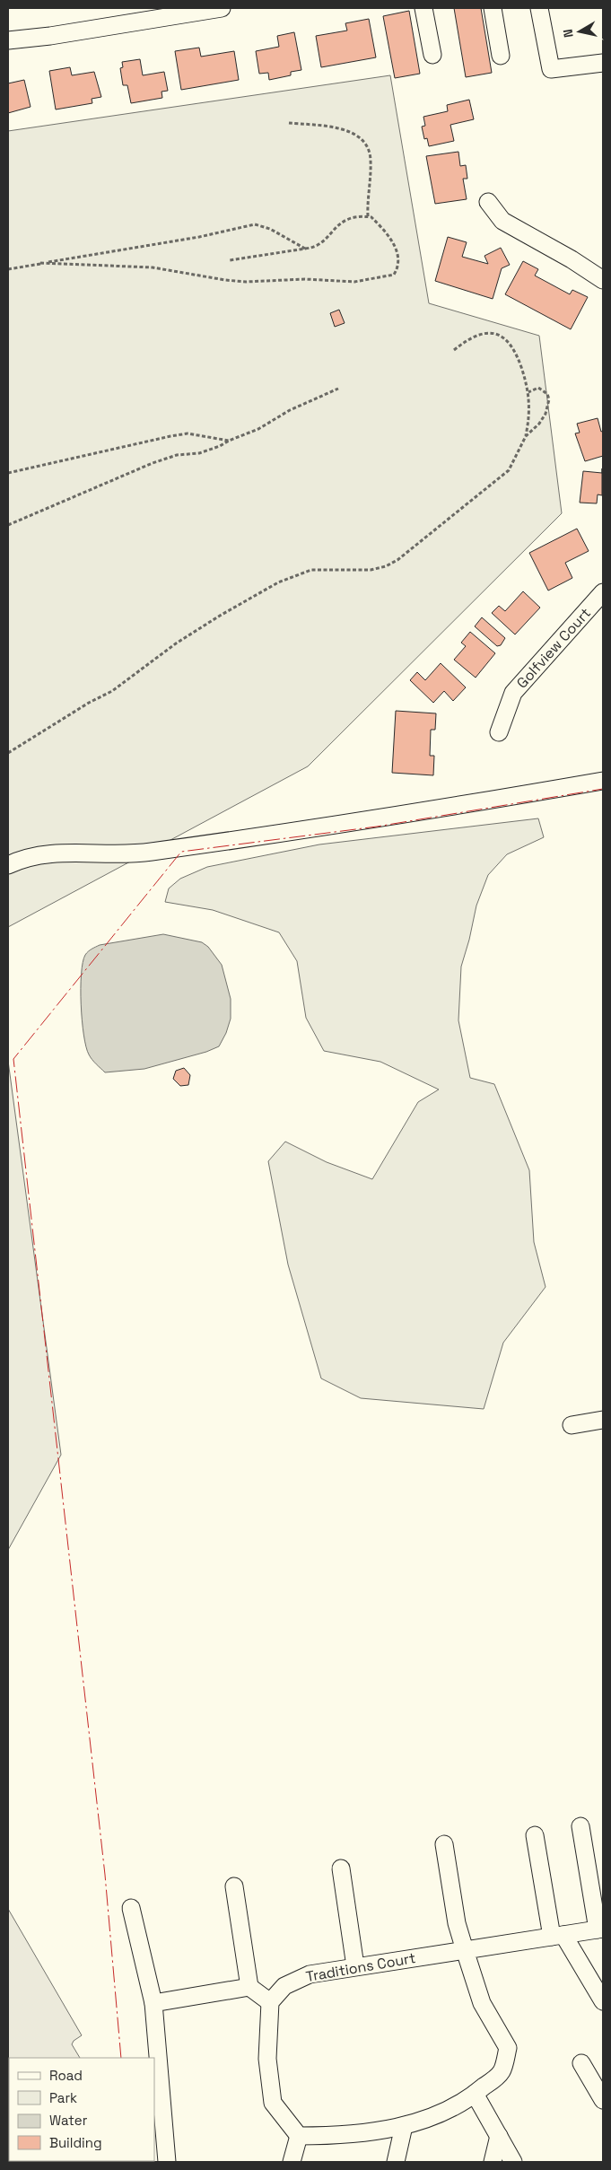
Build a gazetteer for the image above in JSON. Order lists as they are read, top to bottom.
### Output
{
  "streets": {
    "street": ["Golfview Court", "Traditions Court"]
  },
  "legend": [
    "Road",
    "Park",
    "Water",
    "Building"
  ],
  "north": "left"
}
